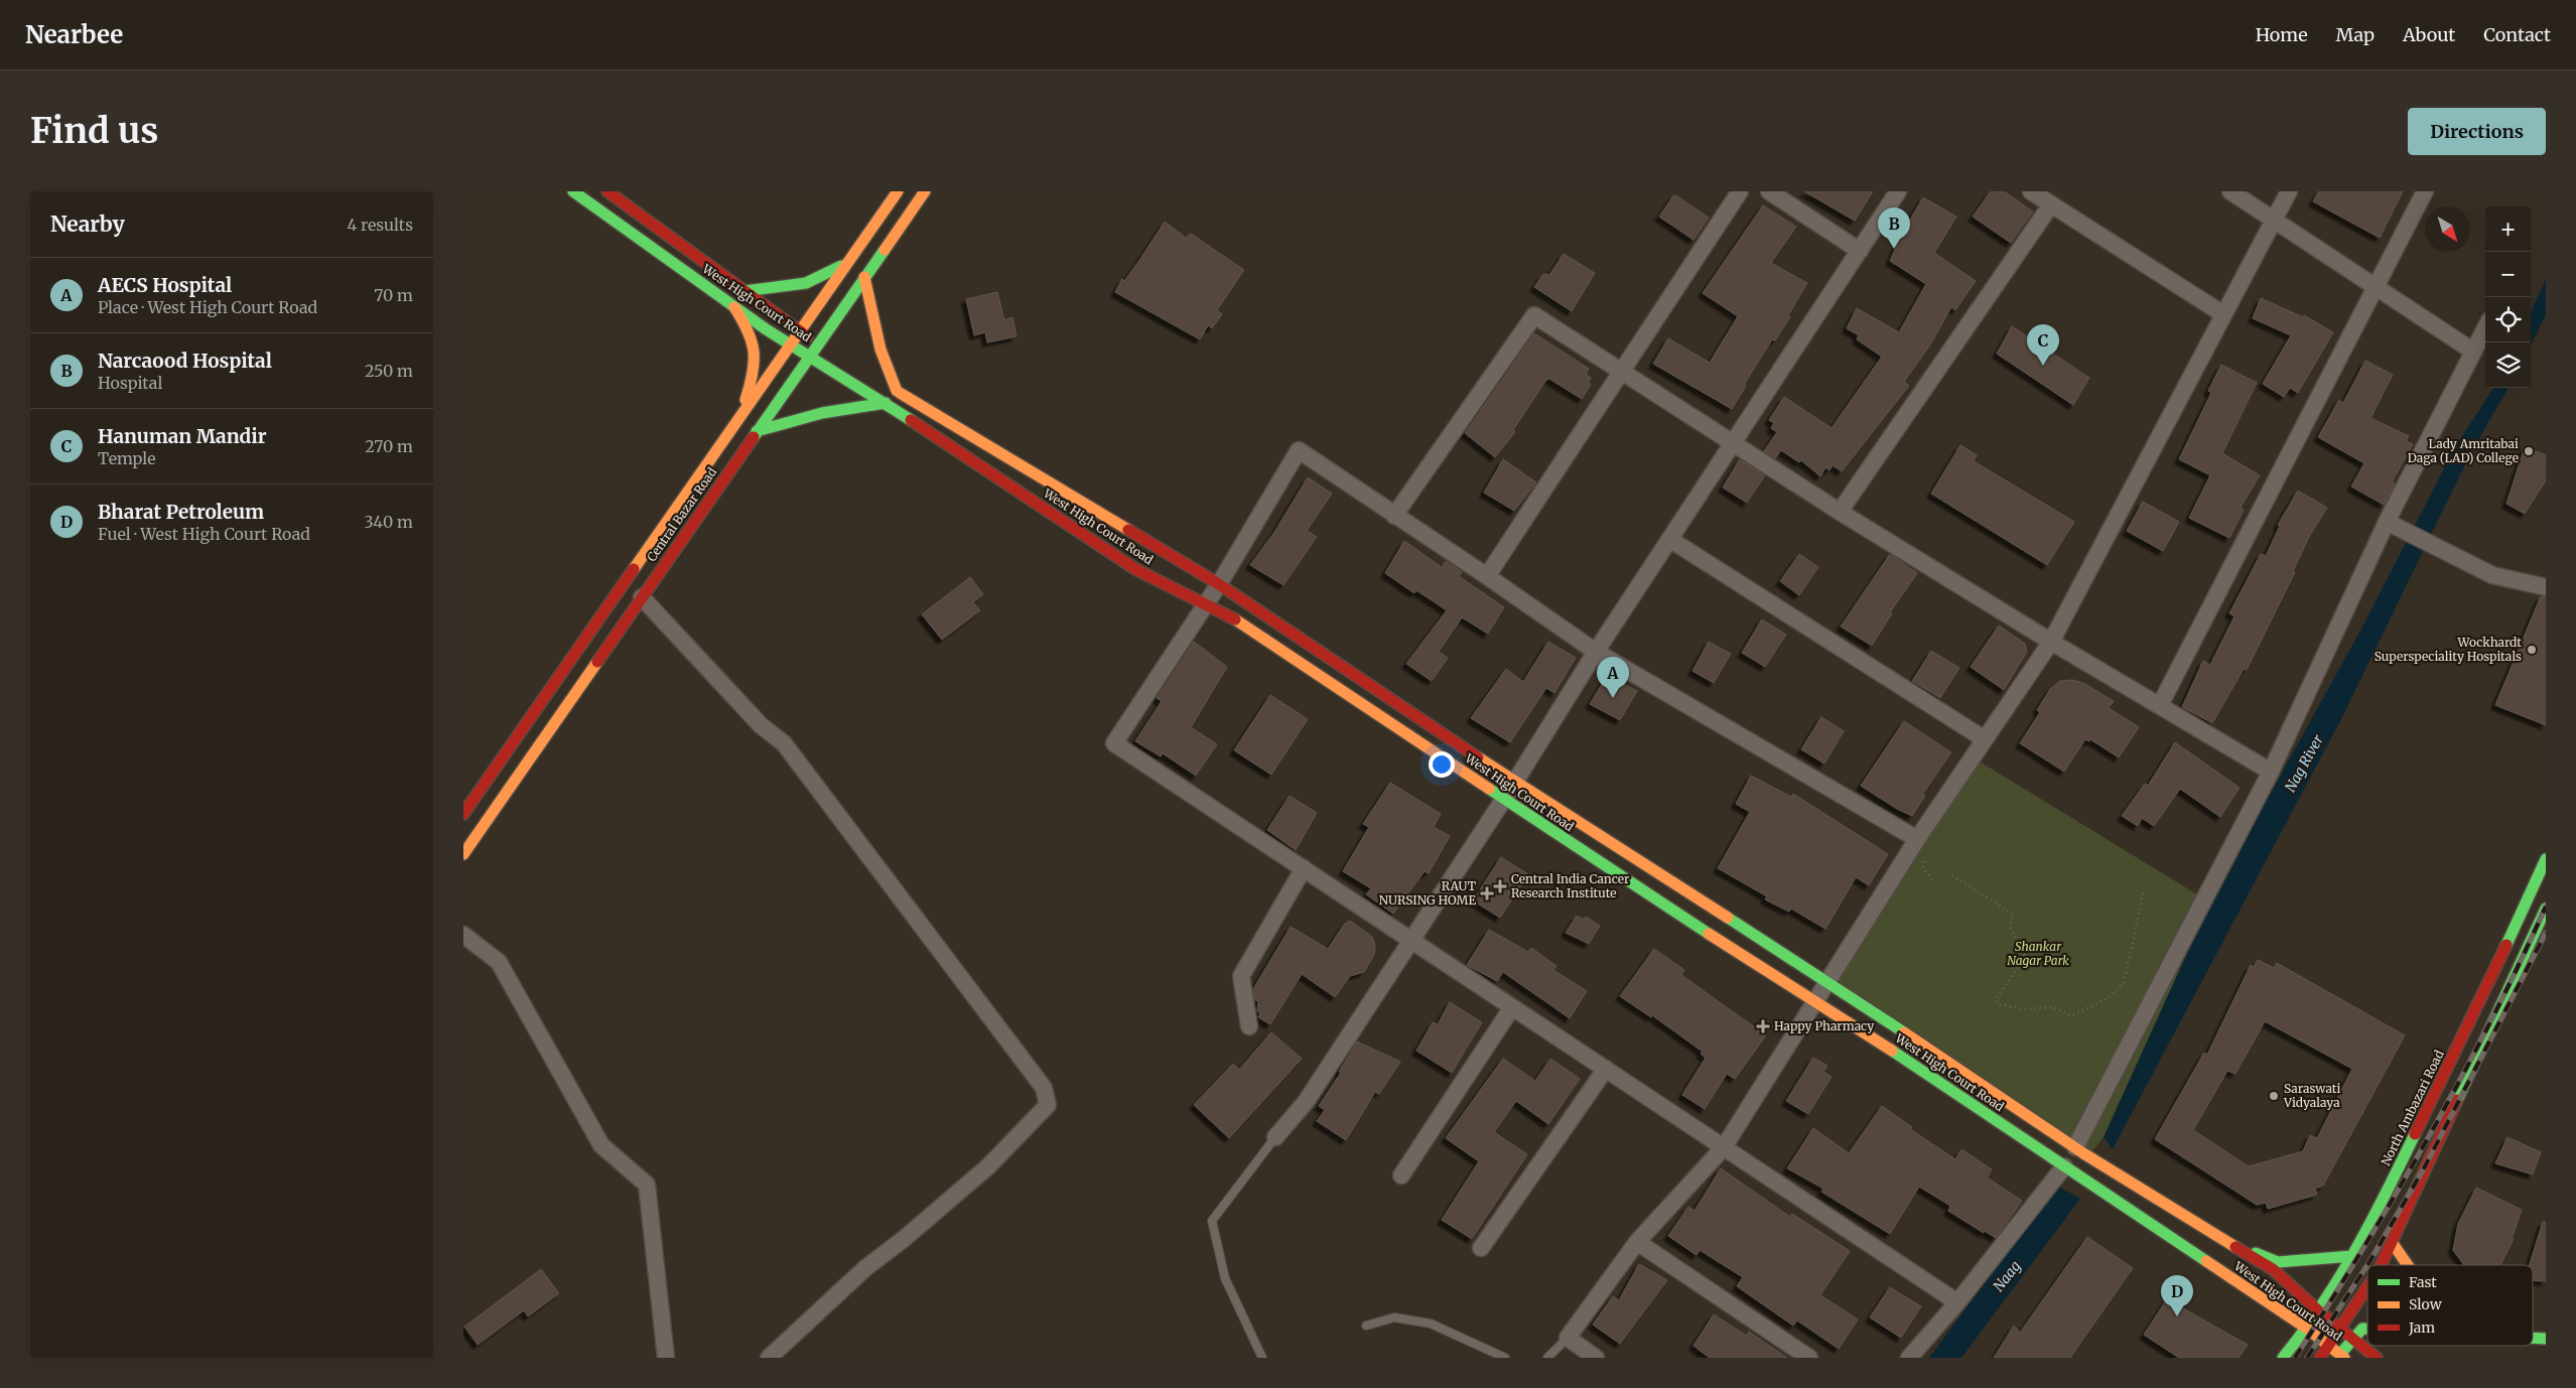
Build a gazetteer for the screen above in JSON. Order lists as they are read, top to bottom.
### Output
{
  "streets": {
    "main road": ["West High Court Road", "Central Bazar Road", "North Ambazari Road"]
  },
  "crossings": [
    ["West High Court Road", "Central Bazar Road"],
    ["West High Court Road", "North Ambazari Road"]
  ],
  "water": ["Nag River", "Naag"],
  "parks": ["Shankar Nagar Park"],
  "places": {
    "other": ["Lady Amritabai Daga (LAD) College", "Wockhardt Superspeciality Hospitals", "Saraswati Vidyalaya"],
    "health": ["Central India Cancer Research Institute", "RAUT NURSING HOME", "Happy Pharmacy"]
  },
  "legend": ["Fast", "Slow", "Jam"],
  "north": "bottom right",
  "page": {
    "header": "Nearbee",
    "nav": [
      "Home",
      "Map",
      "About",
      "Contact"
    ],
    "buttons": "Directions",
    "title": "Find us",
    "heading": ["Nearby", "4 results"],
    "map_buttons": ["+", "−"],
    "pins": [
      "B",
      "C",
      "A",
      "D"
    ],
    "list": [
      {
        "mark": "A",
        "name": "AECS Hospital",
        "note": "Place · West High Court Road",
        "value": "70 m"
      },
      {
        "mark": "B",
        "name": "Narcaood Hospital",
        "note": "Hospital",
        "value": "250 m"
      },
      {
        "mark": "C",
        "name": "Hanuman Mandir",
        "note": "Temple",
        "value": "270 m"
      },
      {
        "mark": "D",
        "name": "Bharat Petroleum",
        "note": "Fuel · West High Court Road",
        "value": "340 m"
      }
    ]
  }
}
